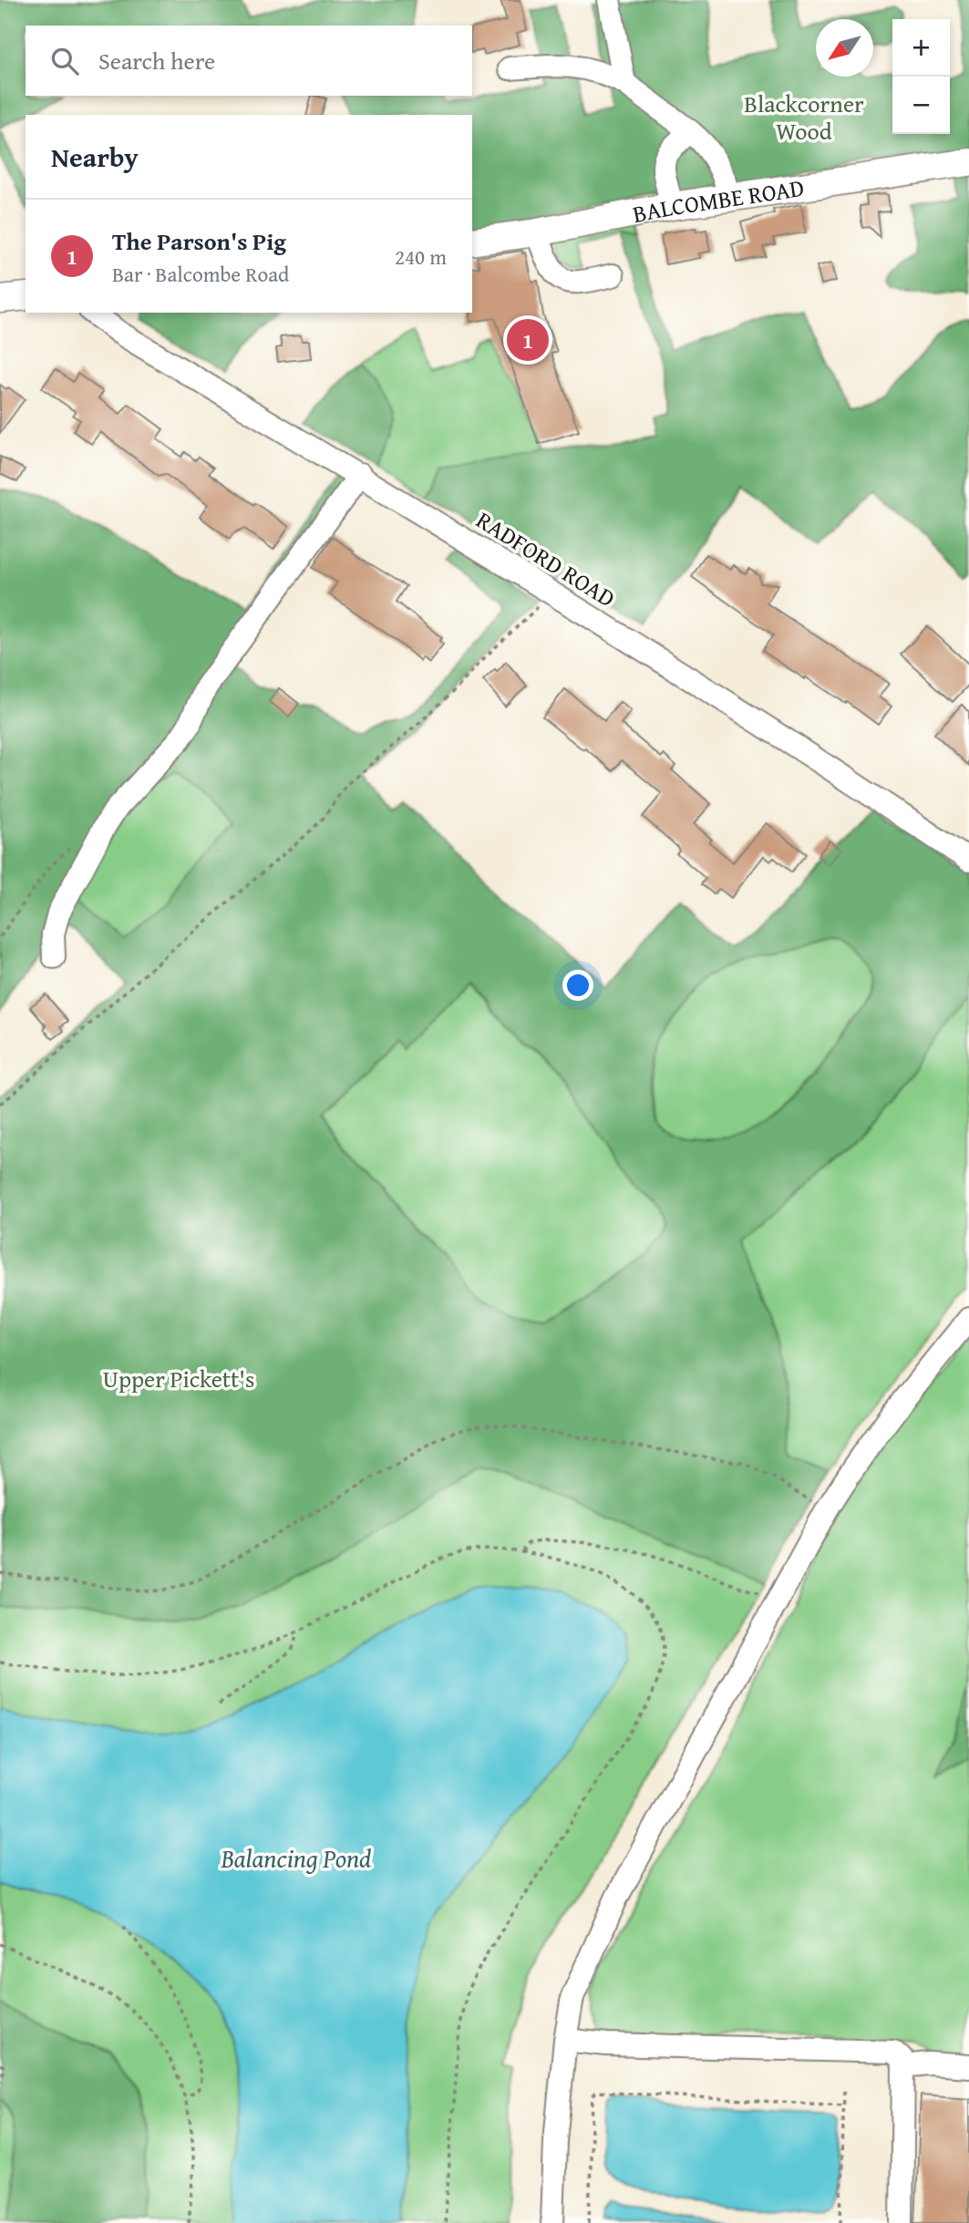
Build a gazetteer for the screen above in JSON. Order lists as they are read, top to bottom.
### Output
{
  "streets": {
    "main road": ["BALCOMBE ROAD"],
    "street": ["RADFORD ROAD"]
  },
  "water": ["Balancing Pond"],
  "parks": ["Blackcorner Wood", "Upper Pickett's"],
  "north": "bottom left",
  "page": {
    "map_buttons": ["+", "−"],
    "search": "Search here",
    "heading": "Nearby",
    "list": [
      {
        "mark": "1",
        "name": "The Parson's Pig",
        "note": "Bar · Balcombe Road",
        "value": "240 m"
      }
    ],
    "pins": "1"
  }
}
